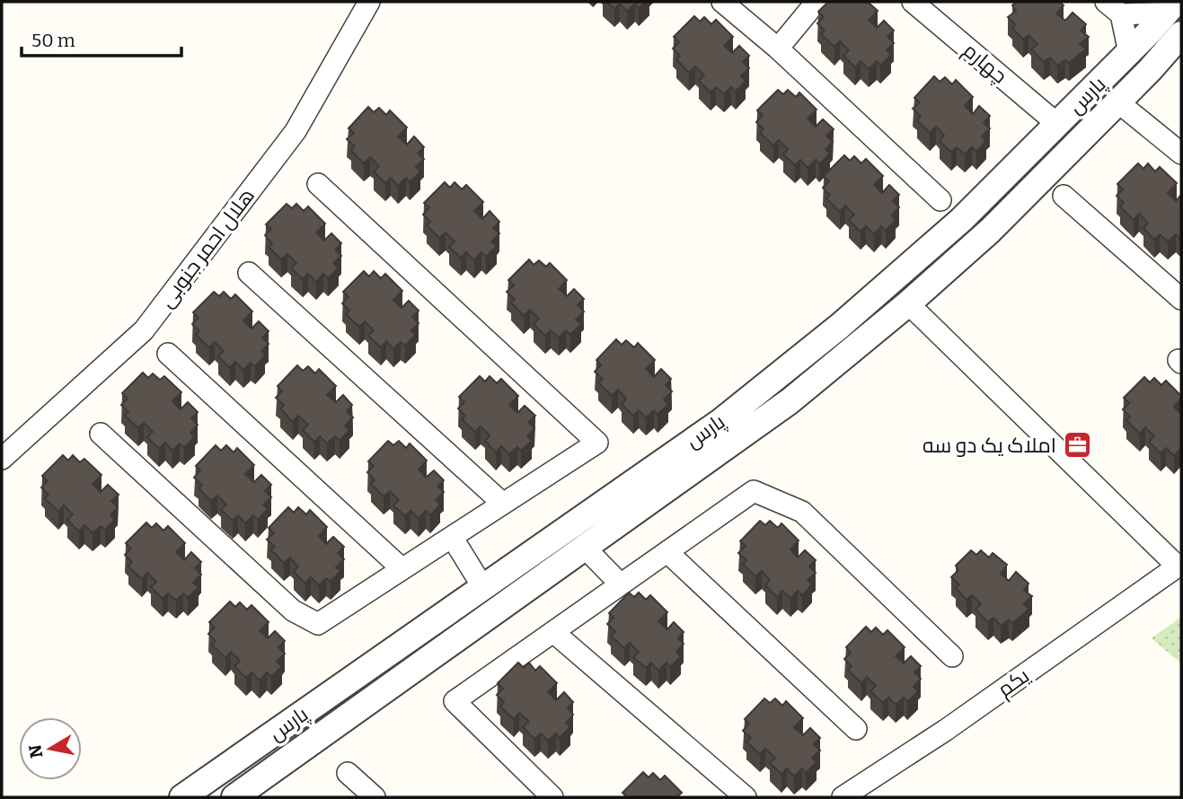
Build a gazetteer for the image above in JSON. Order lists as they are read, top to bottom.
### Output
{
  "streets": {
    "street": [
      "چهارم",
      "پارس",
      "هلال احمر جنوبی",
      "یکم"
    ]
  },
  "crossings": [
    ["چهارم", "پارس"]
  ],
  "places": {
    "office": ["املاک یک دو سه"]
  },
  "scale_bar": "50 m",
  "north": "left"
}
